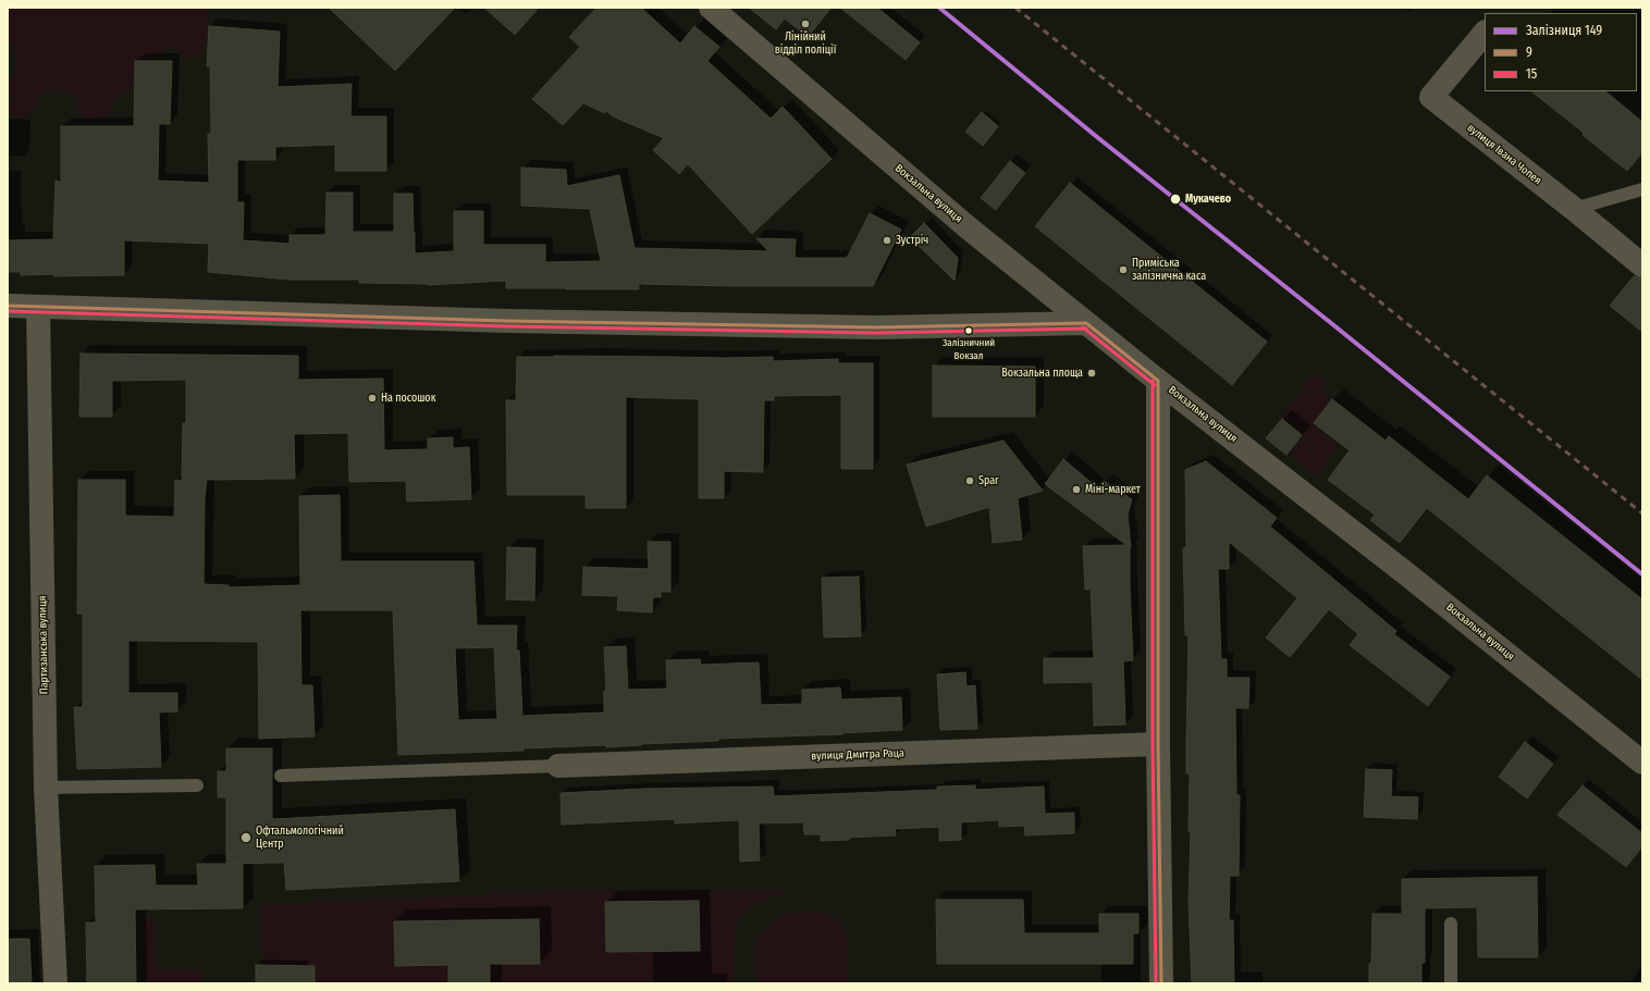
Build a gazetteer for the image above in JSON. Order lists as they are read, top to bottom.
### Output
{
  "streets": {
    "street": [
      "вулиця Івана Чопея",
      "Вокзальна вулиця",
      "Партизанська вулиця",
      "вулиця Дмитра Раца"
    ]
  },
  "places": [
    "Лінійний відділ поліції",
    "Мукачево",
    "Зустріч",
    "Приміська залізнична каса",
    "Залізничний Вокзал",
    "Вокзальна площа",
    "На посошок",
    "Spar",
    "Міні-маркет",
    "Офтальмологічний Центр"
  ],
  "lines": ["rail line 149", "transit line 9", "transit line 15"],
  "legend": ["Залізниця 149", "9", "15"]
}
